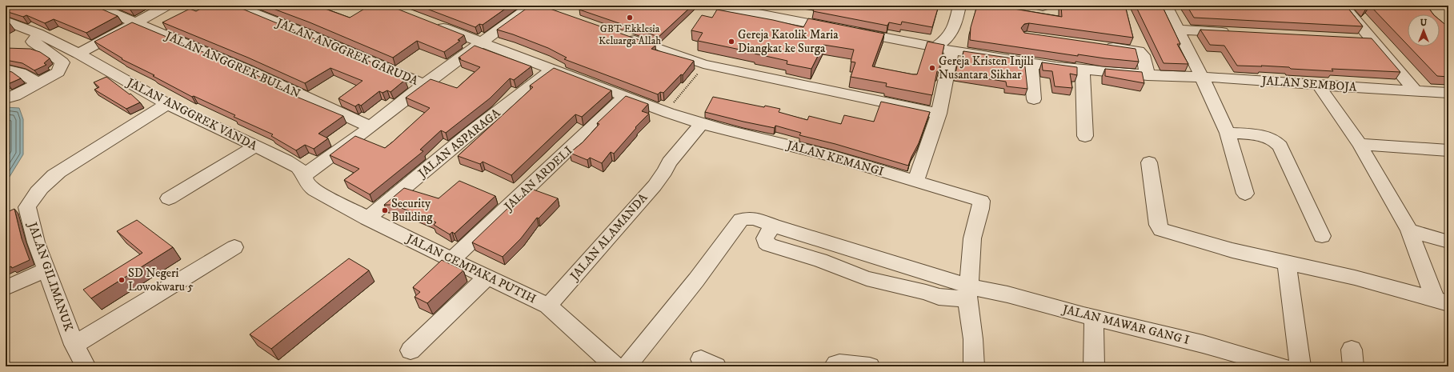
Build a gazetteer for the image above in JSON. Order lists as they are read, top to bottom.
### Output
{
  "streets": {
    "street": [
      "JALAN ANGGREK GARUDA",
      "JALAN ANGGREK BULAN",
      "JALAN SEMBOJA",
      "JALAN ANGGREK VANDA",
      "JALAN ASPARAGA",
      "JALAN KEMANGI",
      "JALAN ARDELI",
      "JALAN ALAMANDA",
      "JALAN CEMPAKA PUTIH",
      "JALAN GILIMANUK",
      "JALAN MAWAR GANG I"
    ]
  },
  "crossings": [
    ["JALAN ANGGREK VANDA", "JALAN CEMPAKA PUTIH"],
    ["JALAN ANGGREK VANDA", "JALAN GILIMANUK"],
    ["JALAN ASPARAGA", "JALAN KEMANGI"],
    ["JALAN ASPARAGA", "JALAN CEMPAKA PUTIH"],
    ["JALAN KEMANGI", "JALAN ARDELI"],
    ["JALAN KEMANGI", "JALAN ALAMANDA"],
    ["JALAN KEMANGI", "JALAN MAWAR GANG I"],
    ["JALAN ARDELI", "JALAN CEMPAKA PUTIH"],
    ["JALAN ALAMANDA", "JALAN CEMPAKA PUTIH"]
  ],
  "places": [
    "GBT Ekklesia Keluarga Allah",
    "Gereja Katolik Maria Diangkat ke Surga",
    "Gereja Kristen Injili Nusantara Sikhar",
    "Security Building",
    "SD Negeri Lowokwaru 5"
  ],
  "north": "top"
}
